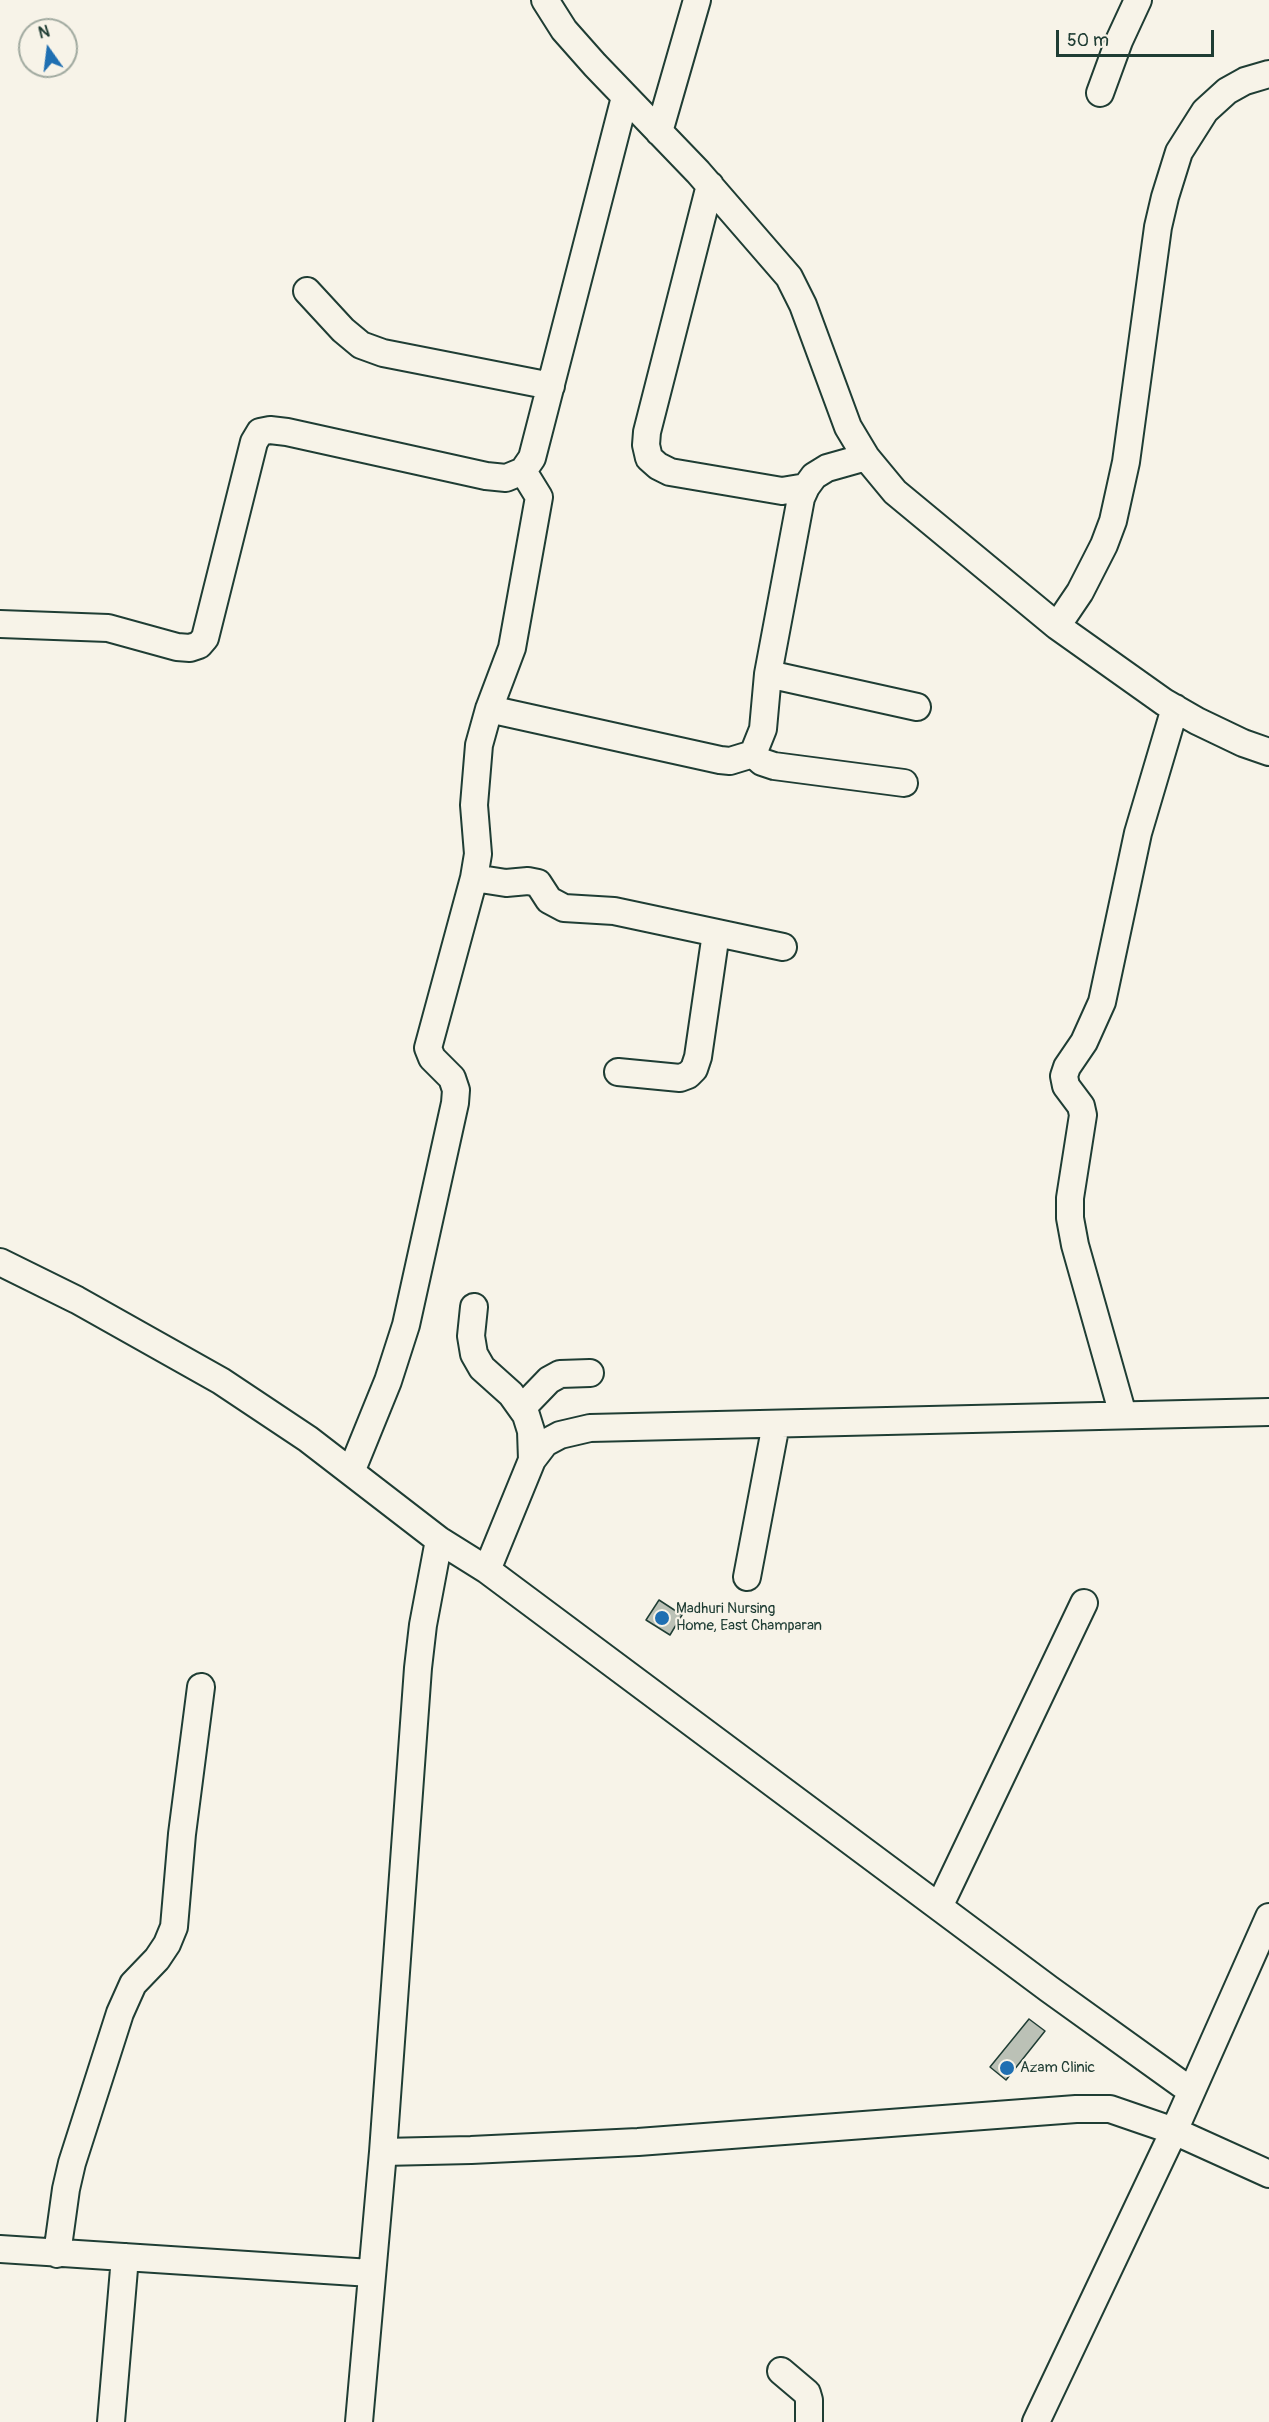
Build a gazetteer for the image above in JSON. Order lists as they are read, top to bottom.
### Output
{
  "places": ["Madhuri Nursing Home, East Champaran", "Azam Clinic"],
  "scale_bar": "50 m",
  "north": "top"
}
